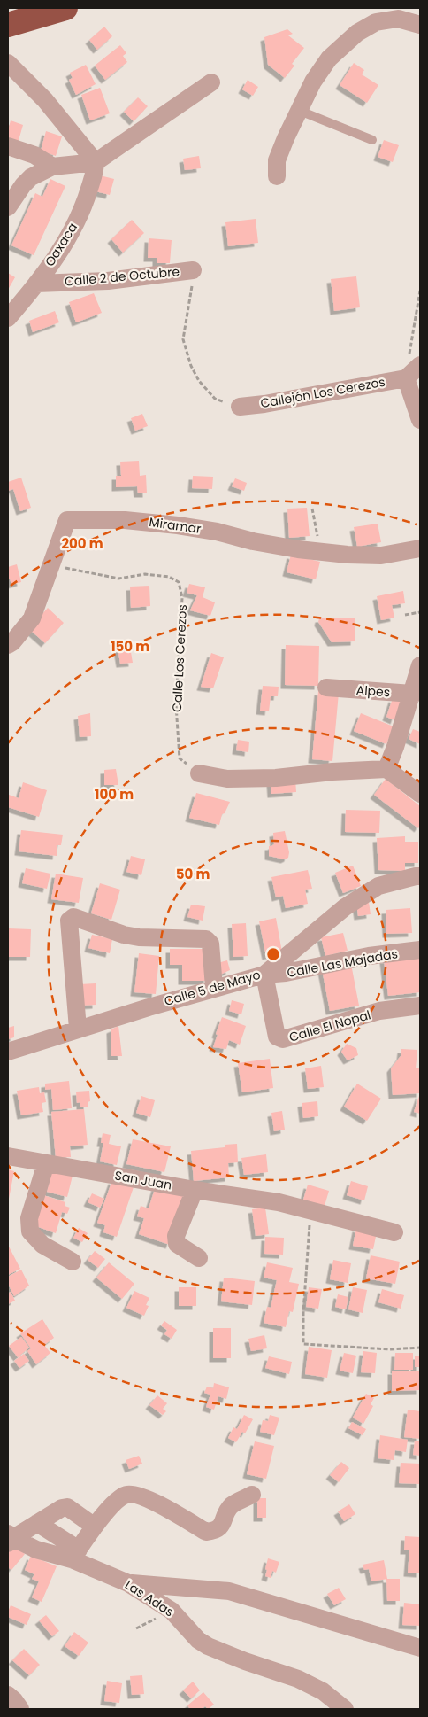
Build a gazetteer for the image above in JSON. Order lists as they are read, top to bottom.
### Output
{
  "streets": {
    "street": [
      "Oaxaca",
      "Calle 2 de Octubre",
      "Callejón Los Cerezos",
      "Miramar",
      "Alpes",
      "Calle Las Majadas",
      "Calle 5 de Mayo",
      "Calle El Nopal",
      "San Juan",
      "Las Adas"
    ],
    "path": ["Calle Los Cerezos"]
  },
  "crossings": [
    ["Oaxaca", "Calle 2 de Octubre"],
    ["Calle 2 de Octubre", "Callejón Los Cerezos"],
    ["Miramar", "Calle Los Cerezos"],
    ["Calle Las Majadas", "Calle 5 de Mayo"],
    ["Calle Las Majadas", "Calle El Nopal"],
    ["Calle 5 de Mayo", "Calle El Nopal"]
  ],
  "rings": [
    "200 m",
    "150 m",
    "100 m",
    "50 m"
  ]
}
